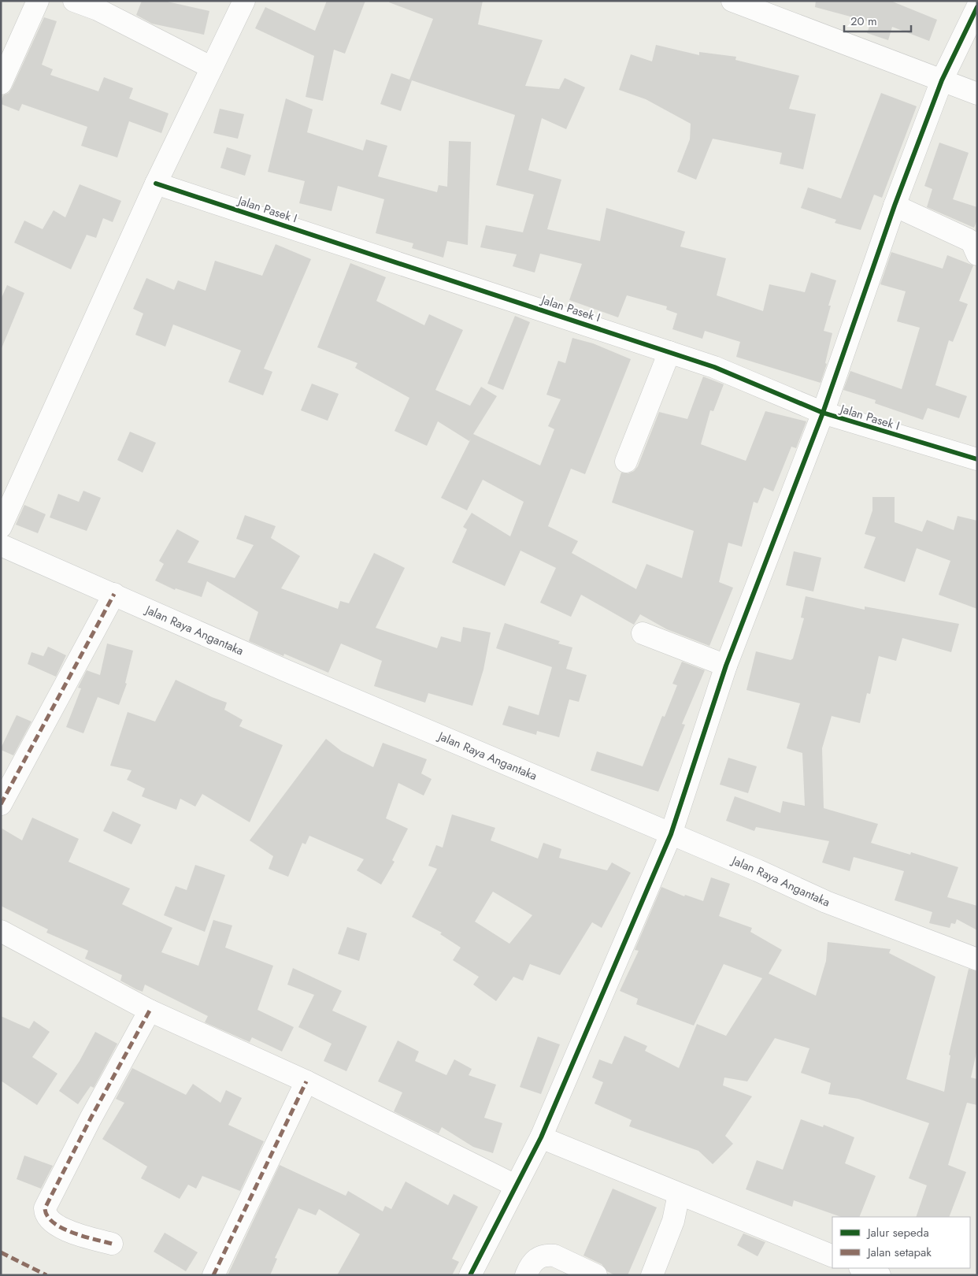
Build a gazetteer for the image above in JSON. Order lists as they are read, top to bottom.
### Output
{
  "streets": {
    "street": ["Jalan Pasek I", "Jalan Raya Angantaka"]
  },
  "legend": ["Jalur sepeda", "Jalan setapak"],
  "scale_bar": "20 m"
}
